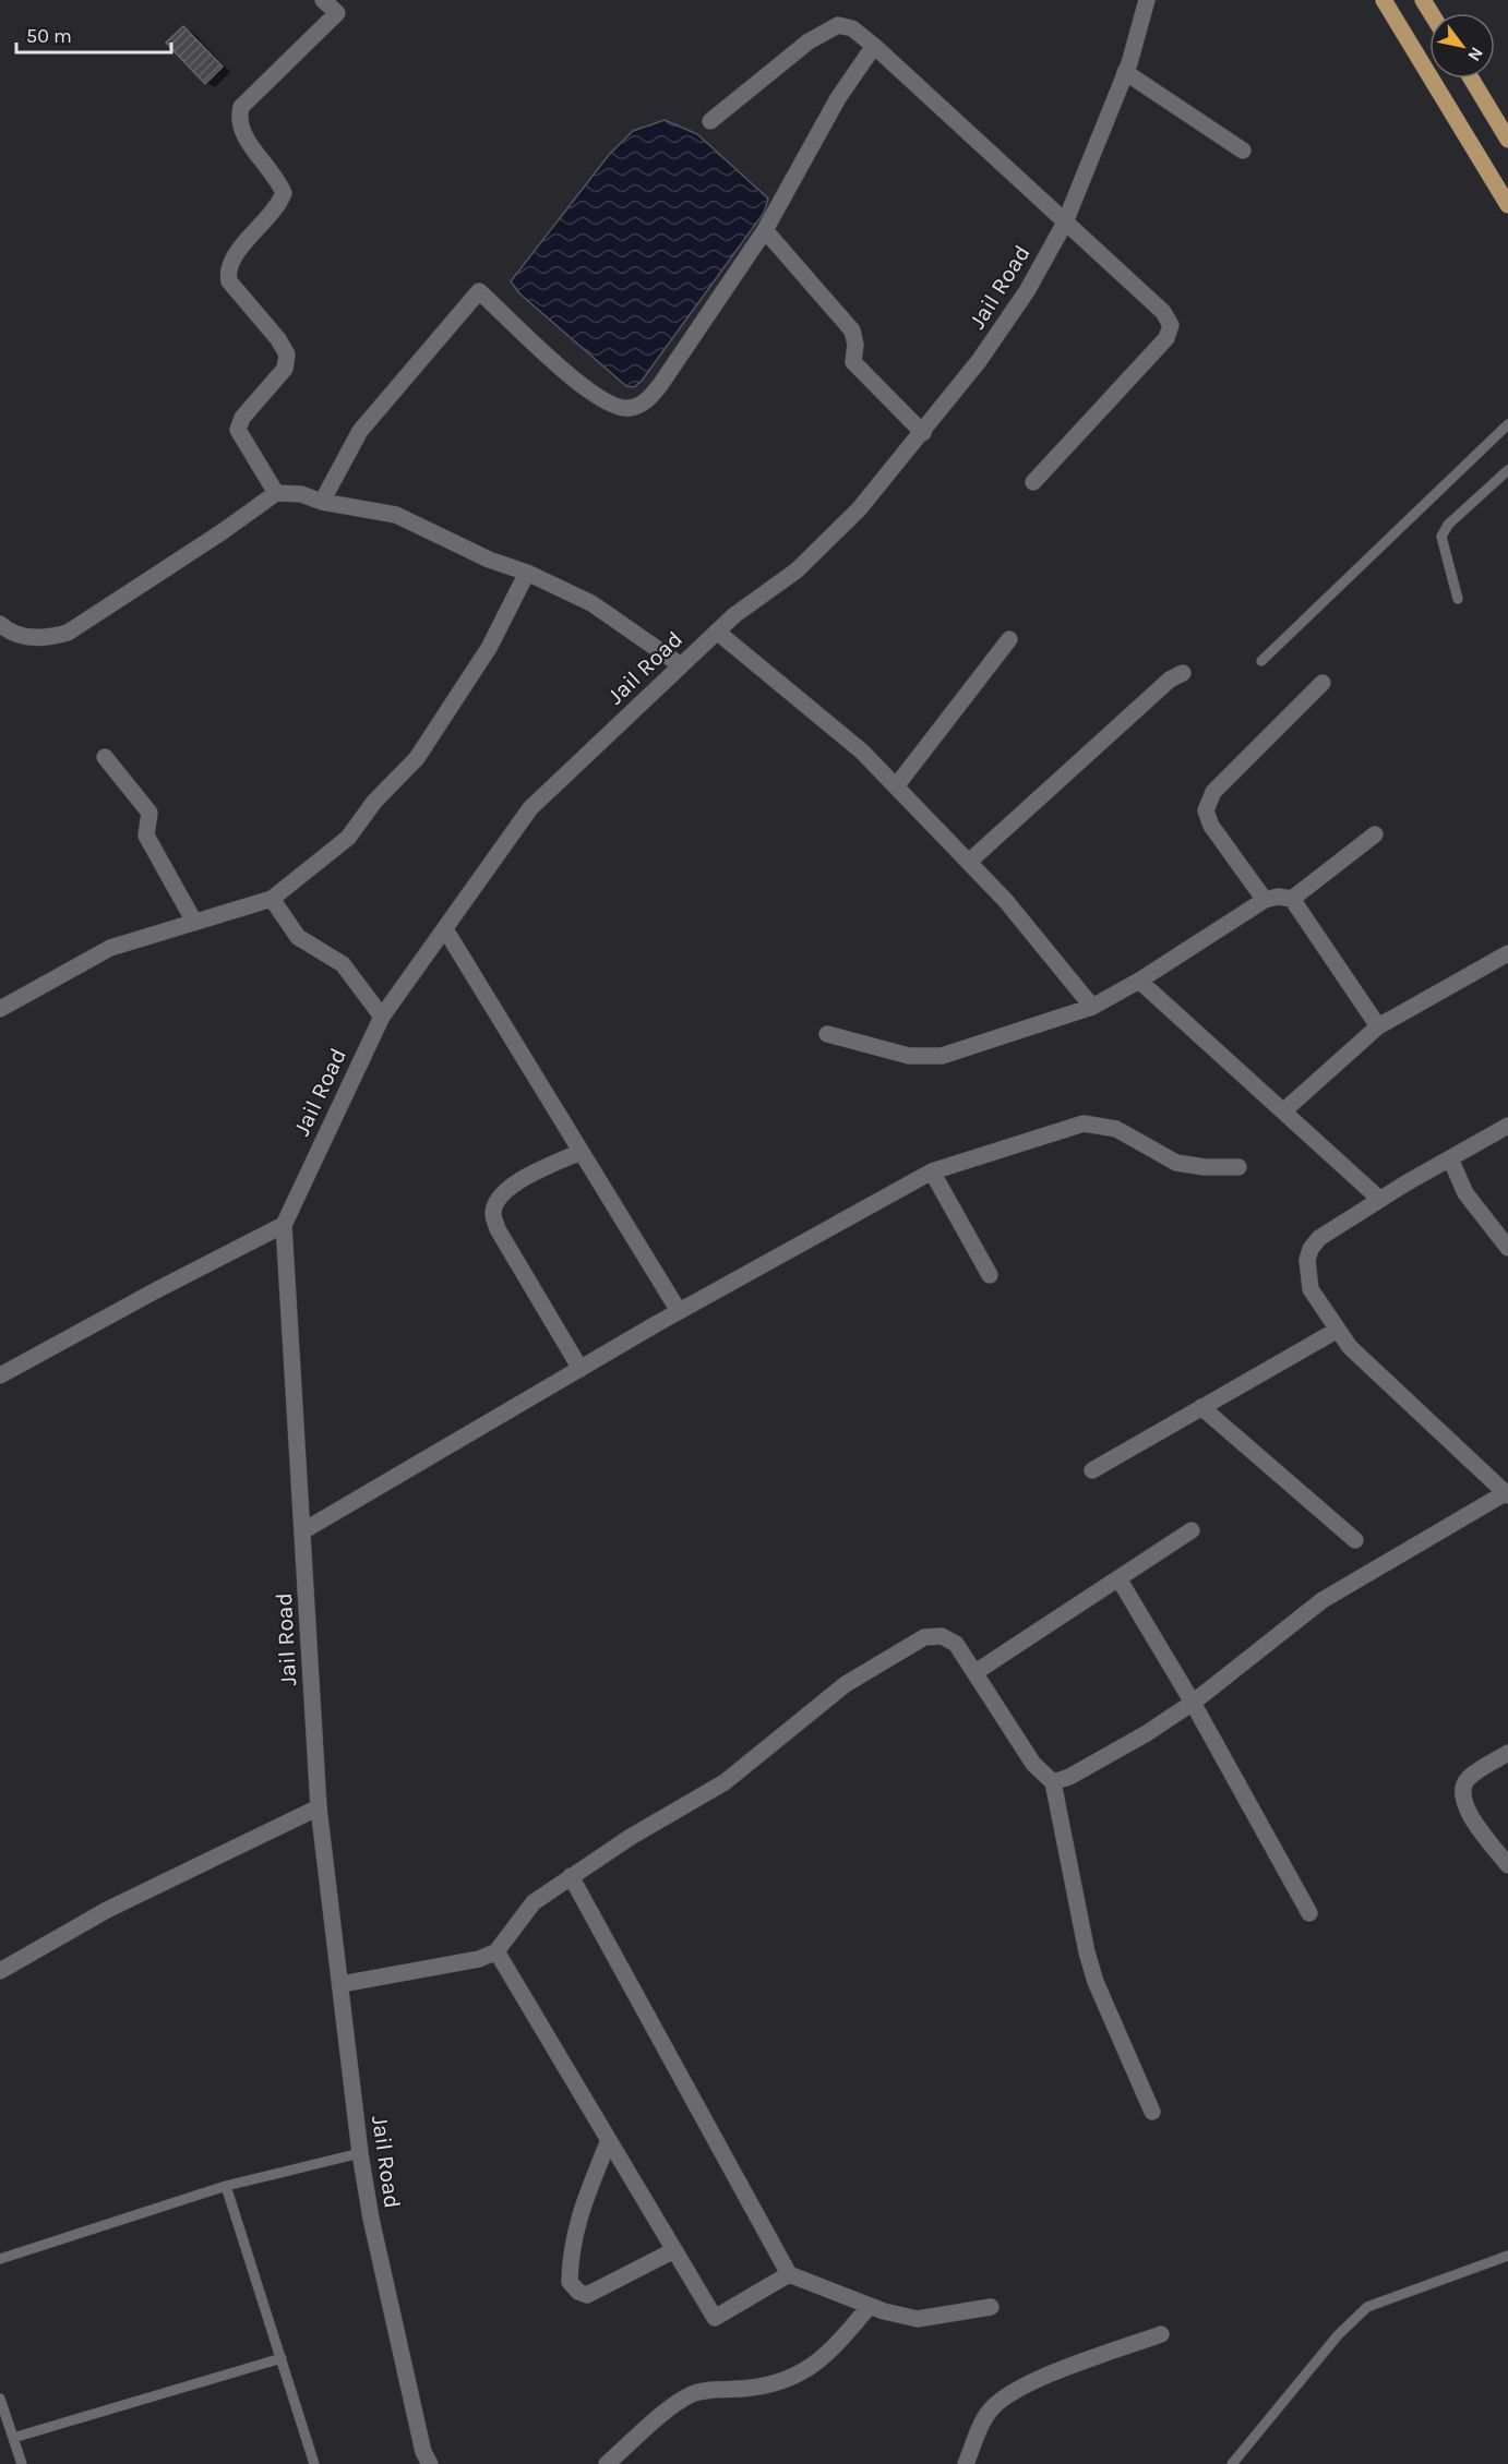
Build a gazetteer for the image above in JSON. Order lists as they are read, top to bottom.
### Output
{
  "streets": {
    "street": ["Jail Road"]
  },
  "scale_bar": "50 m",
  "north": "bottom right"
}
